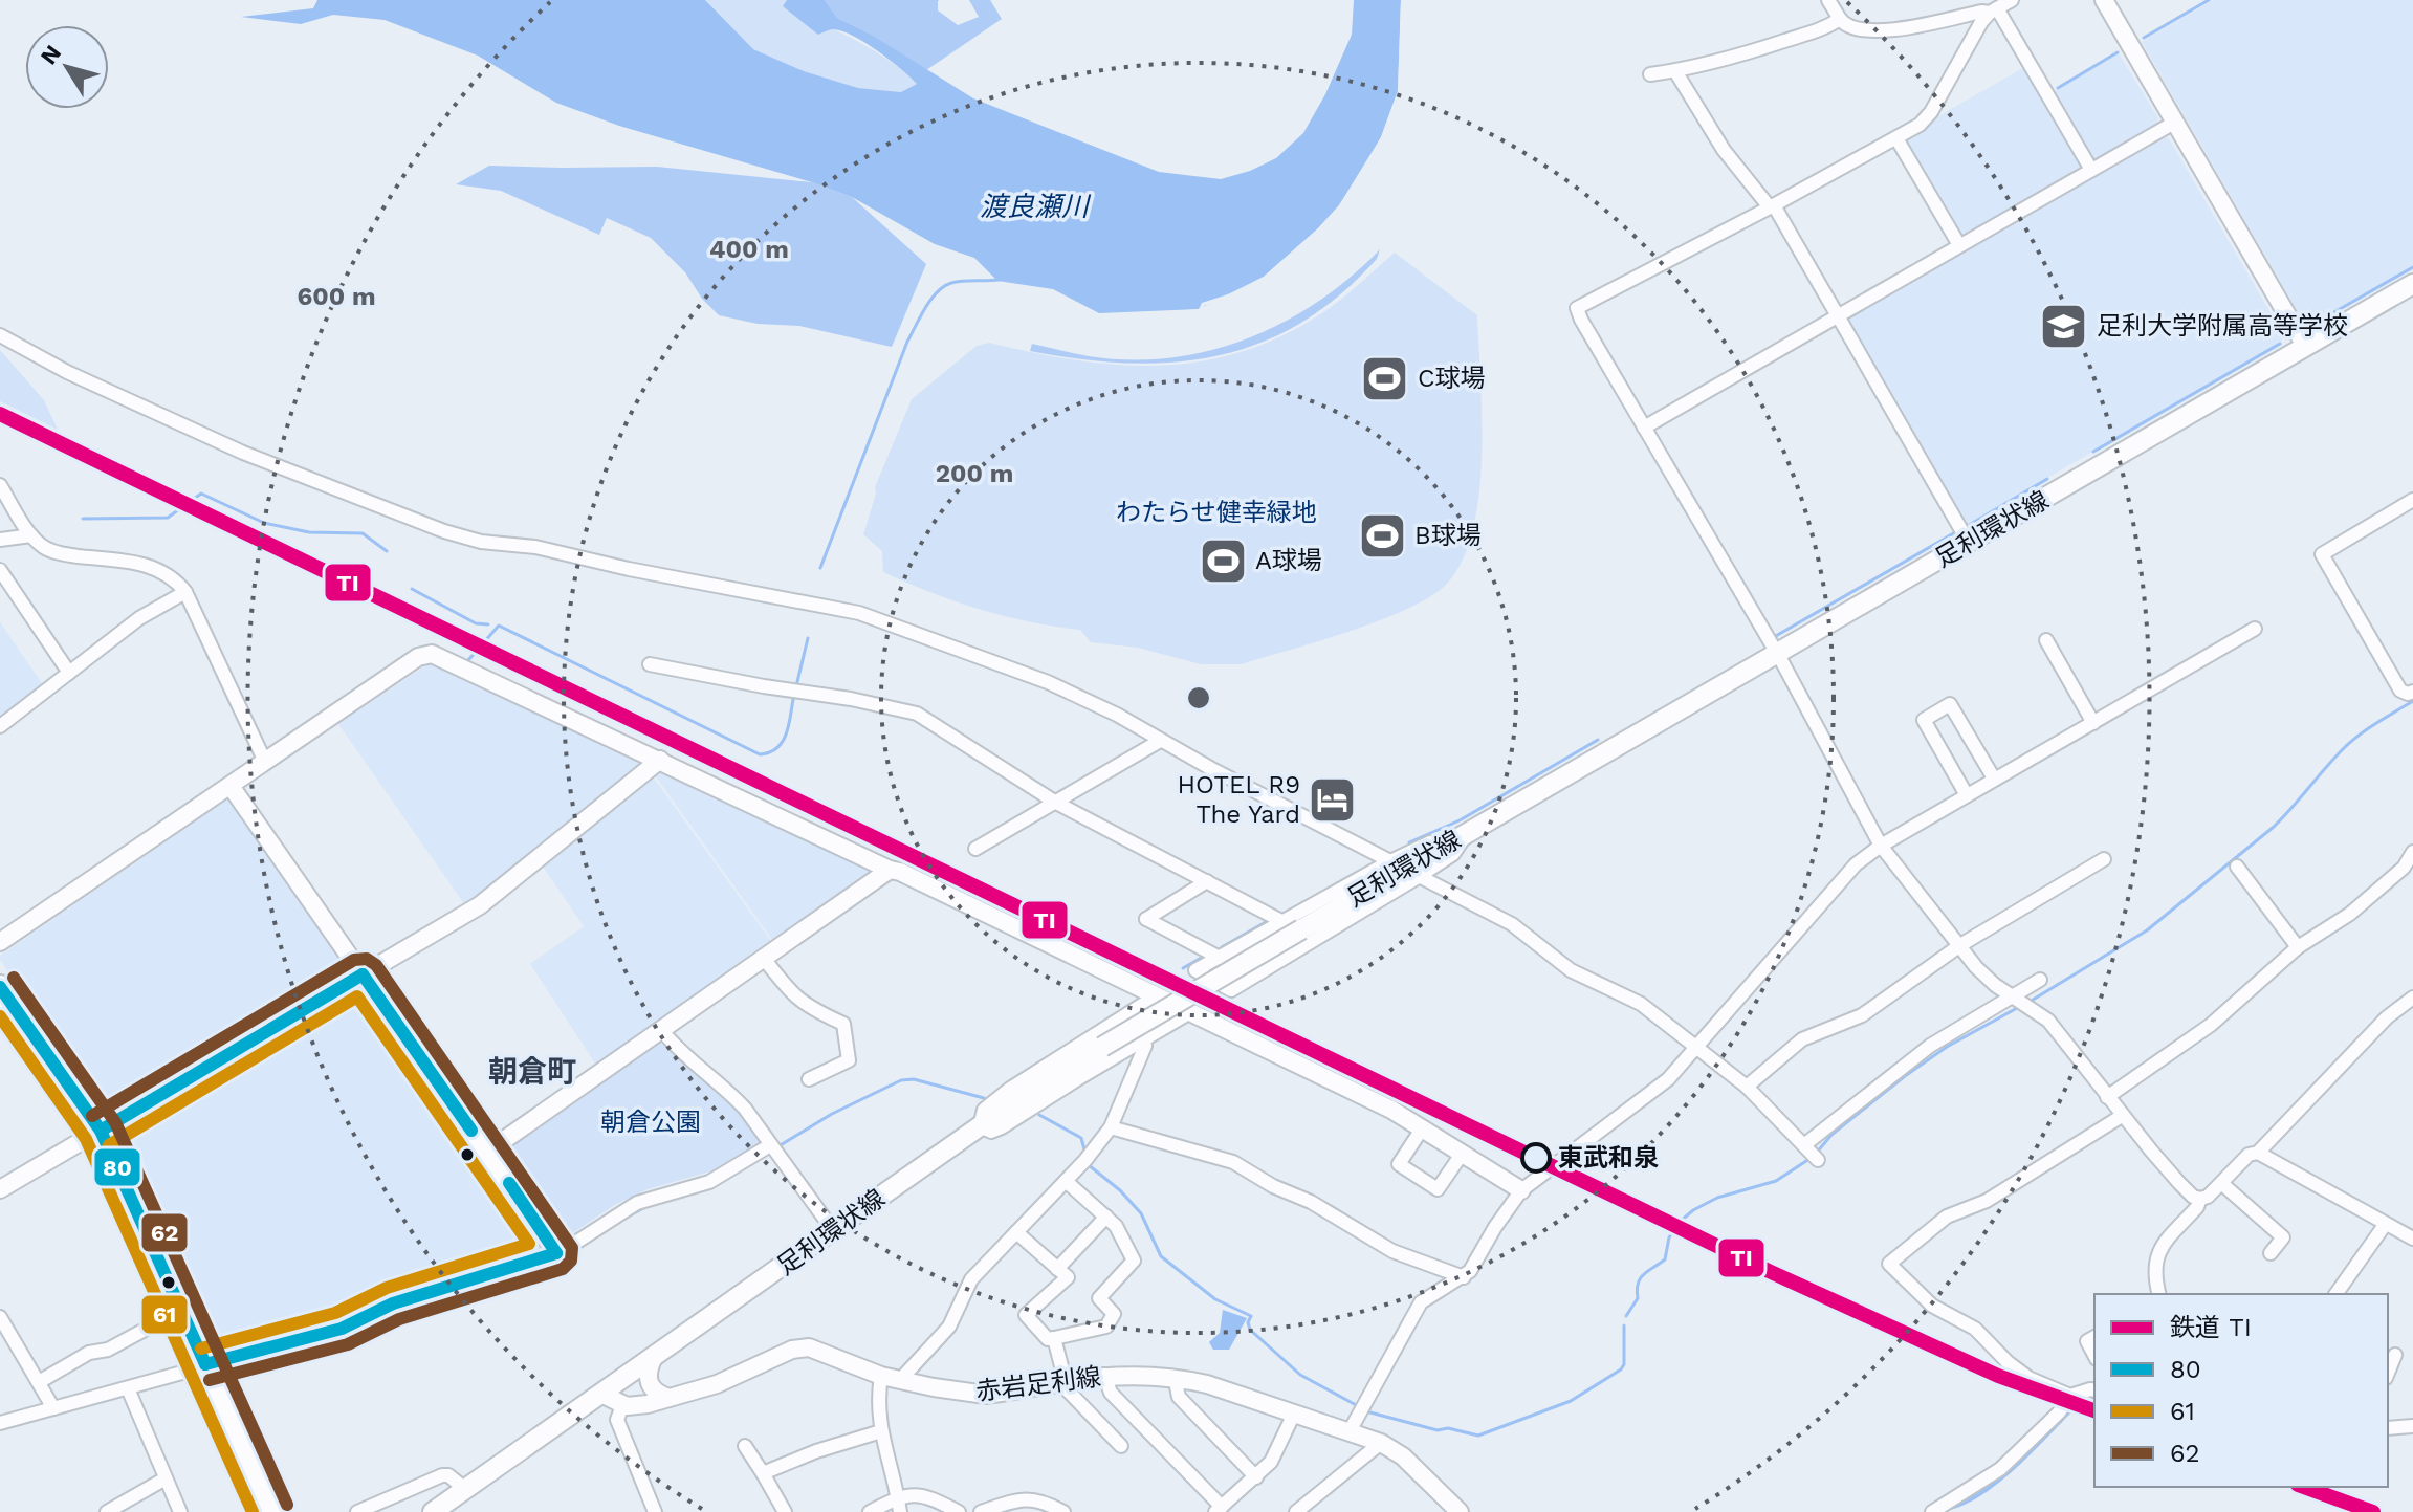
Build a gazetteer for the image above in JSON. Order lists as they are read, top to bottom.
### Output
{
  "streets": {
    "main road": ["足利環状線"],
    "street": ["赤岩足利線"]
  },
  "districts": ["朝倉町"],
  "water": ["渡良瀬川"],
  "parks": ["わたらせ健幸緑地", "朝倉公園"],
  "places": {
    "school or university": ["足利大学附属高等学校"],
    "sports": ["C球場", "B球場", "A球場"],
    "hotel": ["HOTEL R9 The Yard"],
    "other": ["東武和泉"]
  },
  "lines": [
    "rail line TI",
    "transit line 62",
    "transit line 80",
    "transit line 61"
  ],
  "legend": [
    "鉄道 TI",
    "80",
    "61",
    "62"
  ],
  "north": "top left",
  "rings": ["400 m", "600 m", "200 m"]
}
